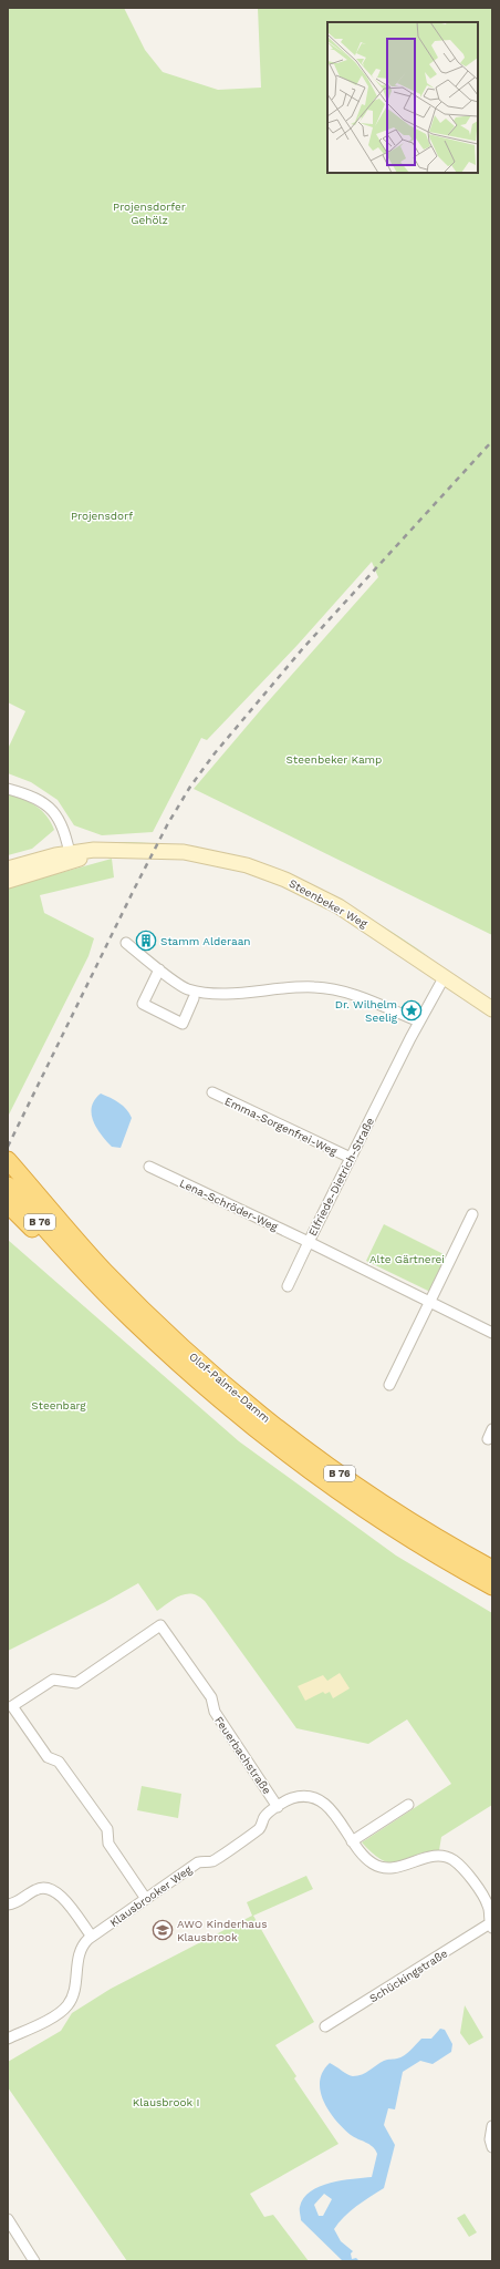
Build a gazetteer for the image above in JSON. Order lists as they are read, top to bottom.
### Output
{
  "streets": {
    "highway": ["B 76", "Olof-Palme-Damm"],
    "main road": ["Steenbeker Weg"],
    "street": [
      "Emma-Sorgenfrei-Weg",
      "Elfriede-Dietrich-Straße",
      "Lena-Schröder-Weg",
      "Feuerbachstraße",
      "Klausbrooker Weg",
      "Schückingstraße"
    ]
  },
  "crossings": [
    ["Steenbeker Weg", "Elfriede-Dietrich-Straße"],
    ["Emma-Sorgenfrei-Weg", "Elfriede-Dietrich-Straße"],
    ["Elfriede-Dietrich-Straße", "Lena-Schröder-Weg"],
    ["Feuerbachstraße", "Klausbrooker Weg"],
    ["Klausbrooker Weg", "Schückingstraße"]
  ],
  "parks": [
    "Projensdorfer Gehölz",
    "Projensdorf",
    "Steenbeker Kamp",
    "Alte Gärtnerei",
    "Steenbarg",
    "Klausbrook I"
  ],
  "places": {
    "building": ["Stamm Alderaan"],
    "place": ["Dr. Wilhelm Seelig"],
    "school or university": ["AWO Kinderhaus Klausbrook"]
  }
}
